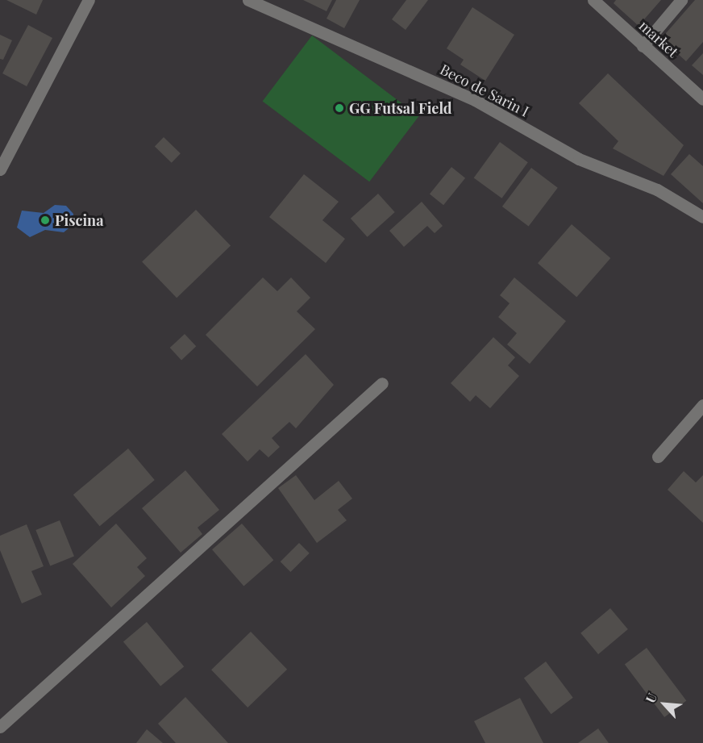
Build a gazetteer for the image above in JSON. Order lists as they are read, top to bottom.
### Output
{
  "streets": {
    "street": ["market", "Beco de Sarin I"]
  },
  "places": ["GG Futsal Field", "Piscina"],
  "north": "top left"
}
